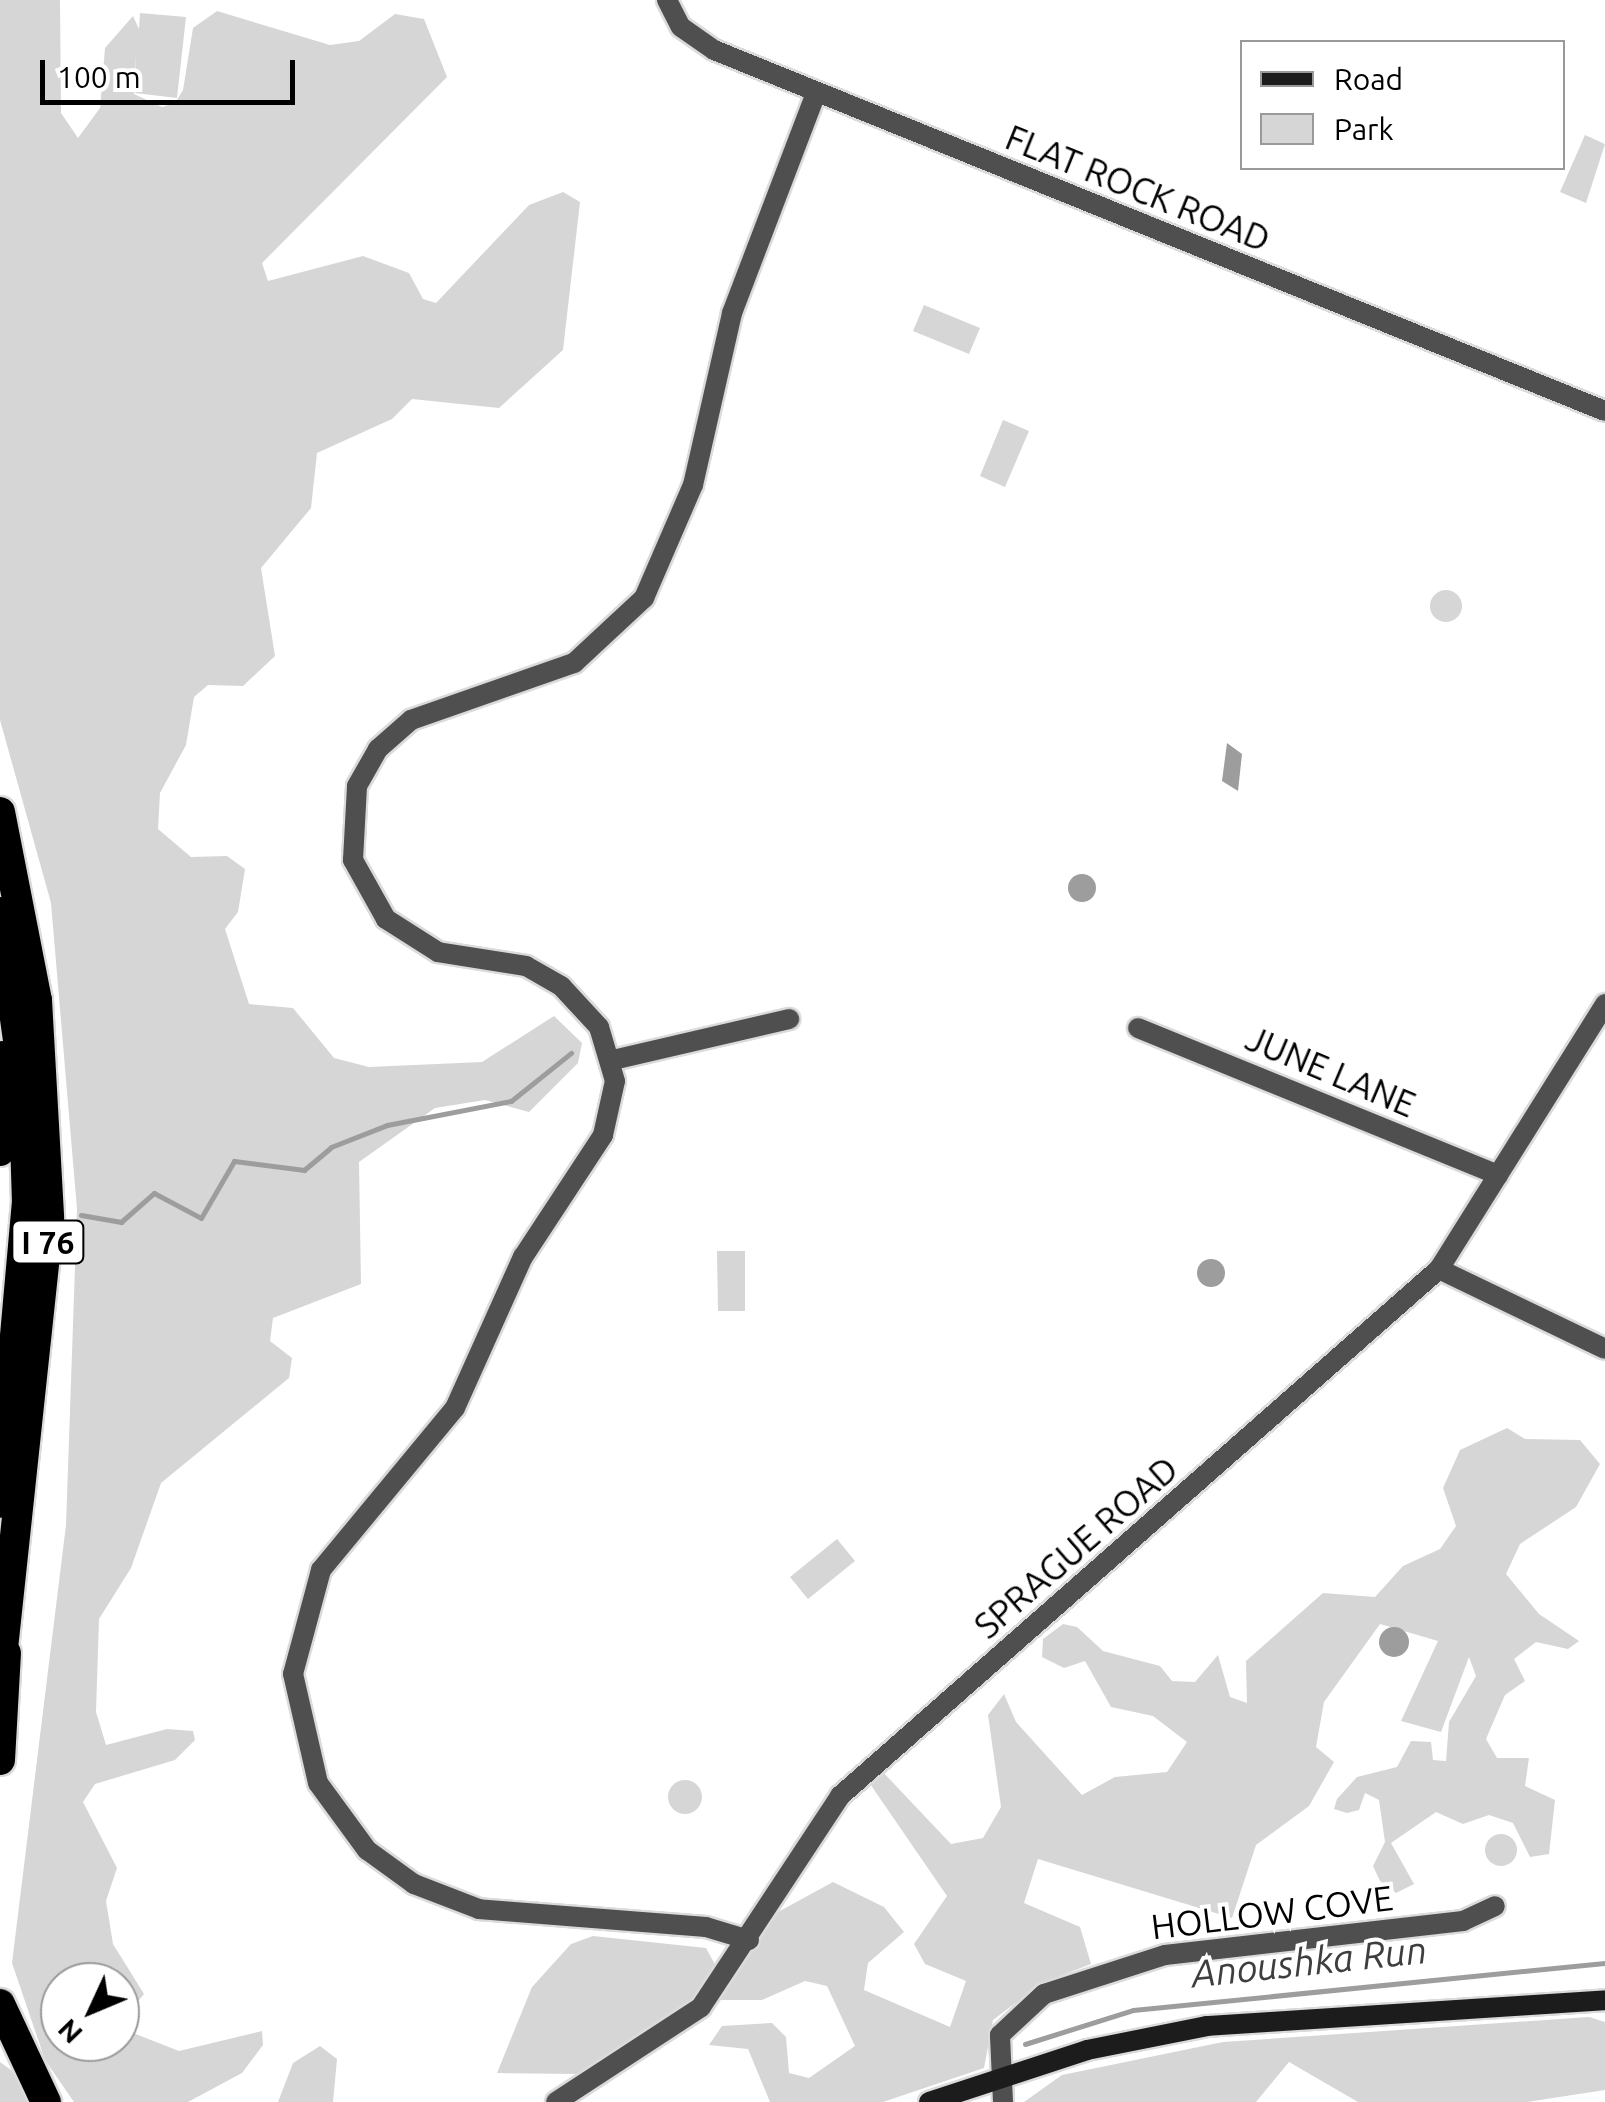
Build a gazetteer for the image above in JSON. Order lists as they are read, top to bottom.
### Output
{
  "streets": {
    "highway": ["I 76"],
    "street": [
      "FLAT ROCK ROAD",
      "JUNE LANE",
      "SPRAGUE ROAD",
      "HOLLOW COVE"
    ]
  },
  "crossings": [
    ["JUNE LANE", "SPRAGUE ROAD"]
  ],
  "water": ["Anoushka Run"],
  "legend": ["Road", "Park"],
  "scale_bar": "100 m",
  "north": "bottom left"
}
